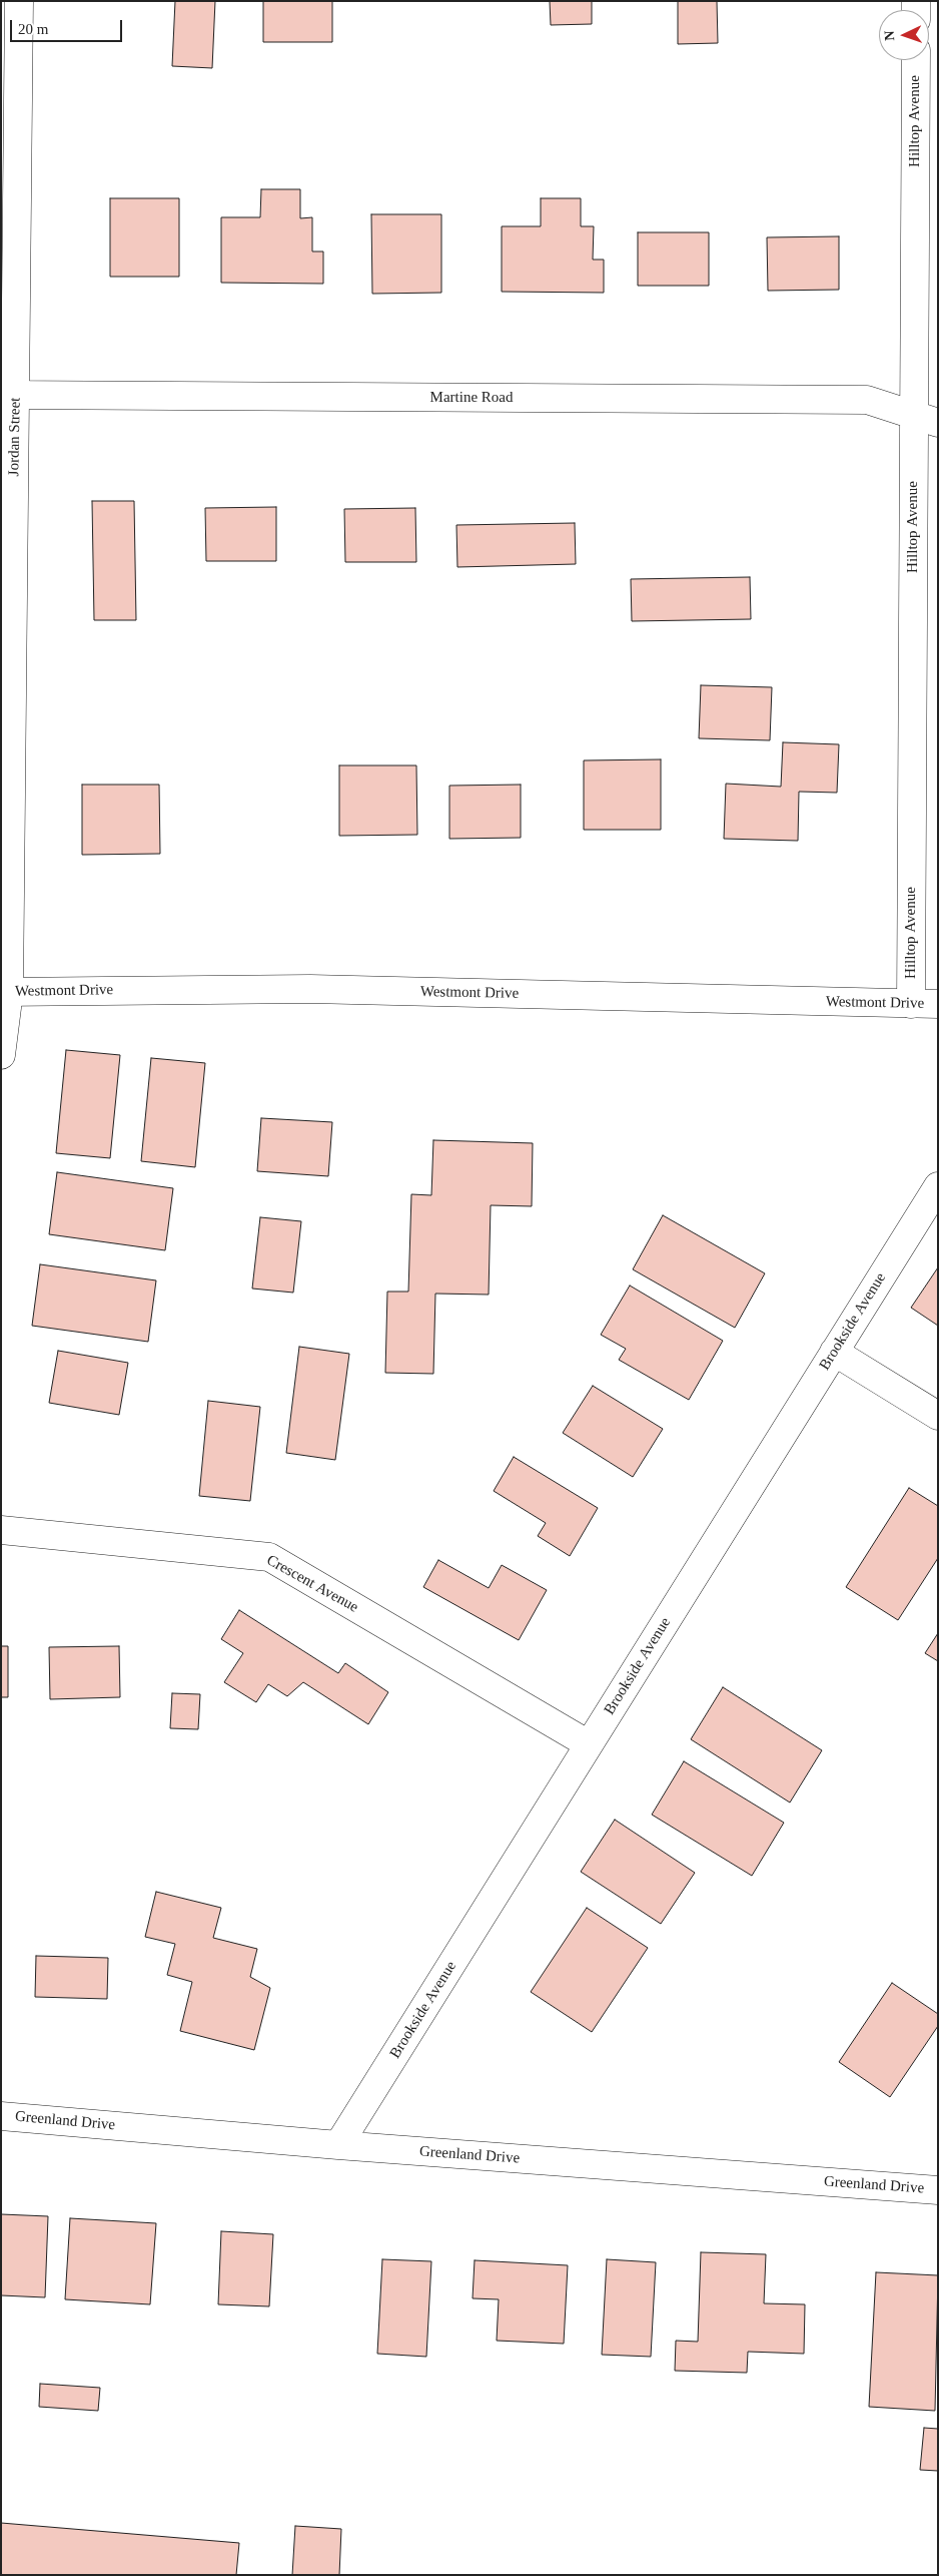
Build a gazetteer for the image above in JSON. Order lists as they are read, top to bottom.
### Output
{
  "streets": {
    "street": [
      "Hilltop Avenue",
      "Martine Road",
      "Jordan Street",
      "Westmont Drive",
      "Brookside Avenue",
      "Crescent Avenue",
      "Greenland Drive"
    ]
  },
  "crossings": [
    ["Hilltop Avenue", "Martine Road"],
    ["Hilltop Avenue", "Westmont Drive"],
    ["Martine Road", "Jordan Street"],
    ["Jordan Street", "Westmont Drive"],
    ["Brookside Avenue", "Crescent Avenue"],
    ["Brookside Avenue", "Greenland Drive"]
  ],
  "scale_bar": "20 m",
  "north": "left"
}
